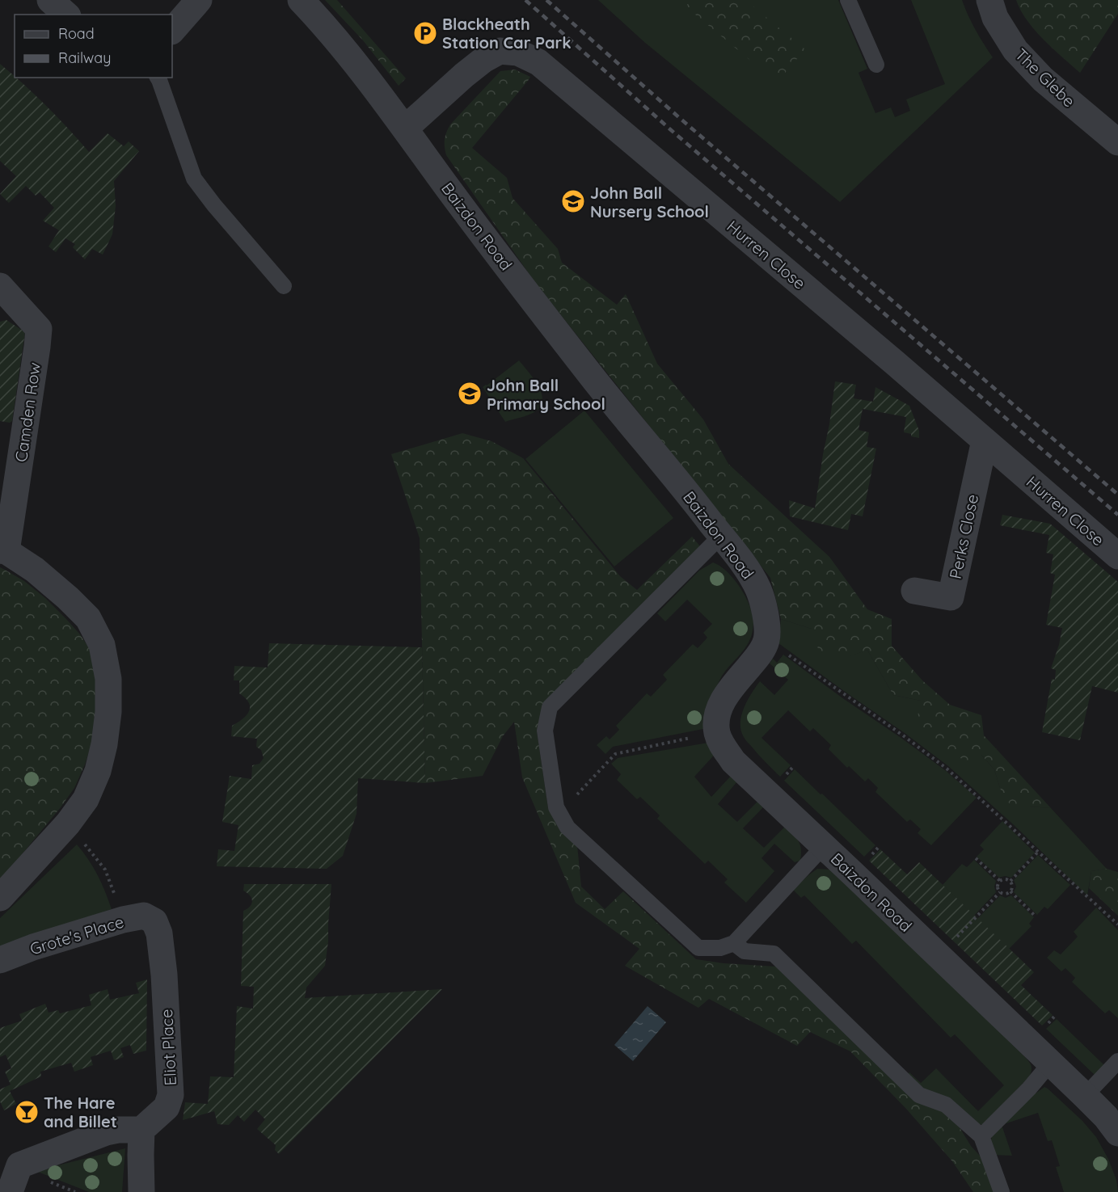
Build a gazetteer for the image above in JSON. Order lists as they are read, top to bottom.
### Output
{
  "streets": {
    "street": [
      "The Glebe",
      "Baizdon Road",
      "Hurren Close",
      "Camden Row",
      "Perks Close",
      "Grote's Place",
      "Eliot Place"
    ]
  },
  "crossings": [
    ["Baizdon Road", "Hurren Close"],
    ["Hurren Close", "Perks Close"],
    ["Grote's Place", "Eliot Place"]
  ],
  "places": {
    "parking": ["Blackheath Station Car Park"],
    "school or university": ["John Ball Nursery School", "John Ball Primary School"],
    "bar": ["The Hare and Billet"]
  },
  "legend": ["Road", "Railway"]
}
